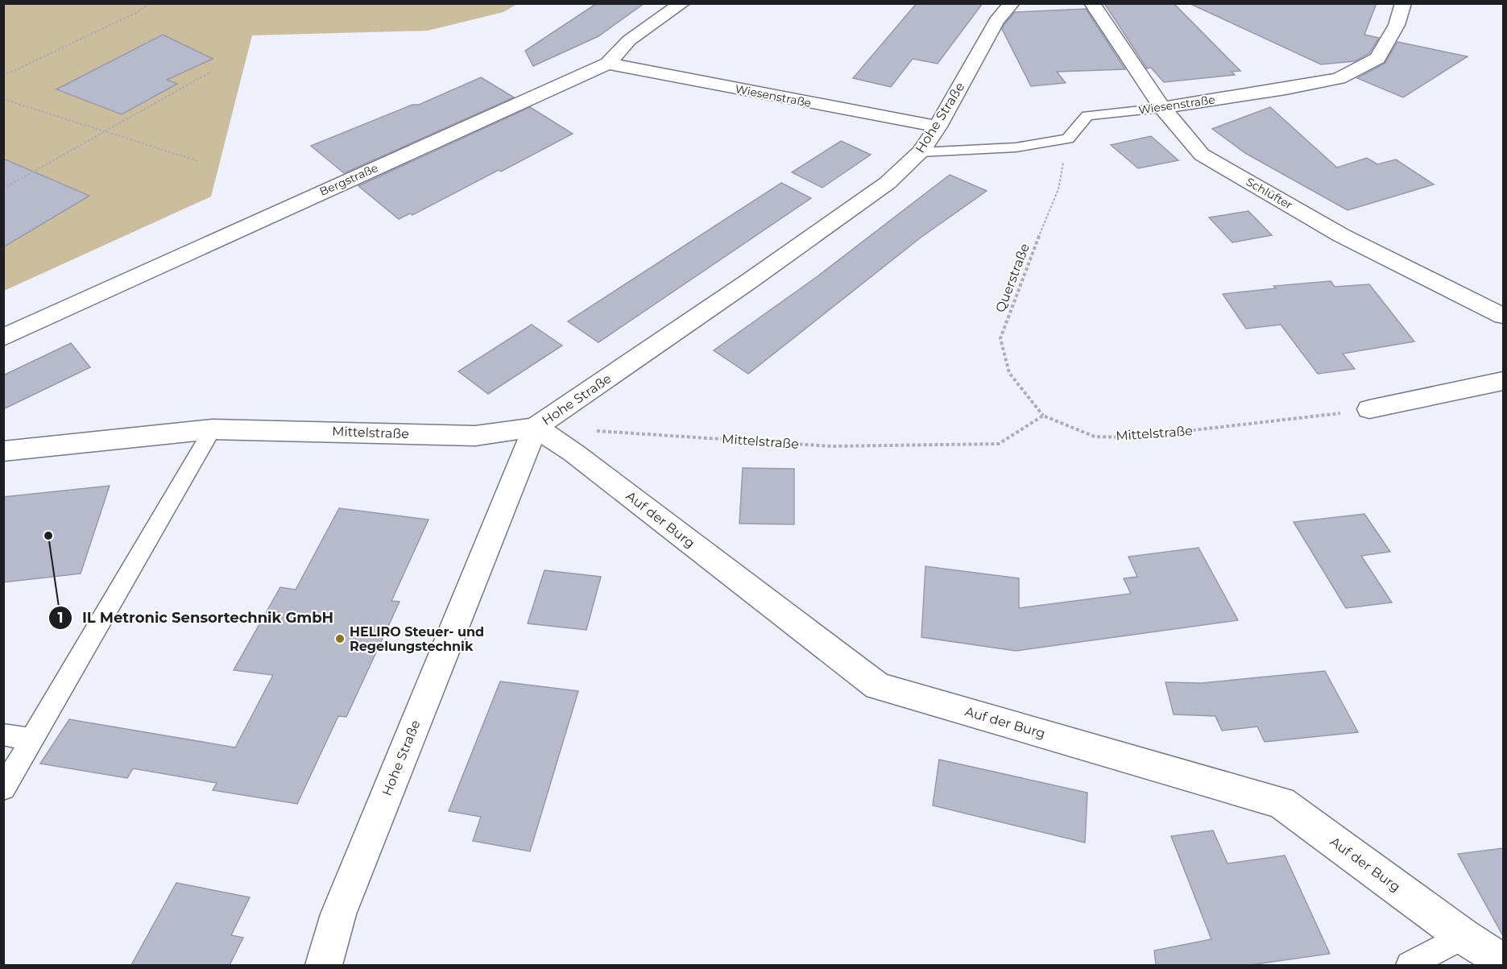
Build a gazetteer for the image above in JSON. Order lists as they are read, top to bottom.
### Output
{
  "streets": {
    "street": [
      "Wiesenstraße",
      "Hohe Straße",
      "Bergstraße",
      "Schlüfter",
      "Mittelstraße",
      "Auf der Burg"
    ],
    "path": ["Querstraße"]
  },
  "crossings": [
    ["Wiesenstraße", "Hohe Straße"],
    ["Wiesenstraße", "Bergstraße"],
    ["Wiesenstraße", "Schlüfter"],
    ["Wiesenstraße", "Querstraße"],
    ["Hohe Straße", "Mittelstraße"],
    ["Hohe Straße", "Auf der Burg"],
    ["Querstraße", "Mittelstraße"],
    ["Mittelstraße", "Auf der Burg"]
  ],
  "places": ["IL Metronic Sensortechnik GmbH", "HELIRO Steuer- und Regelungstechnik"]
}
